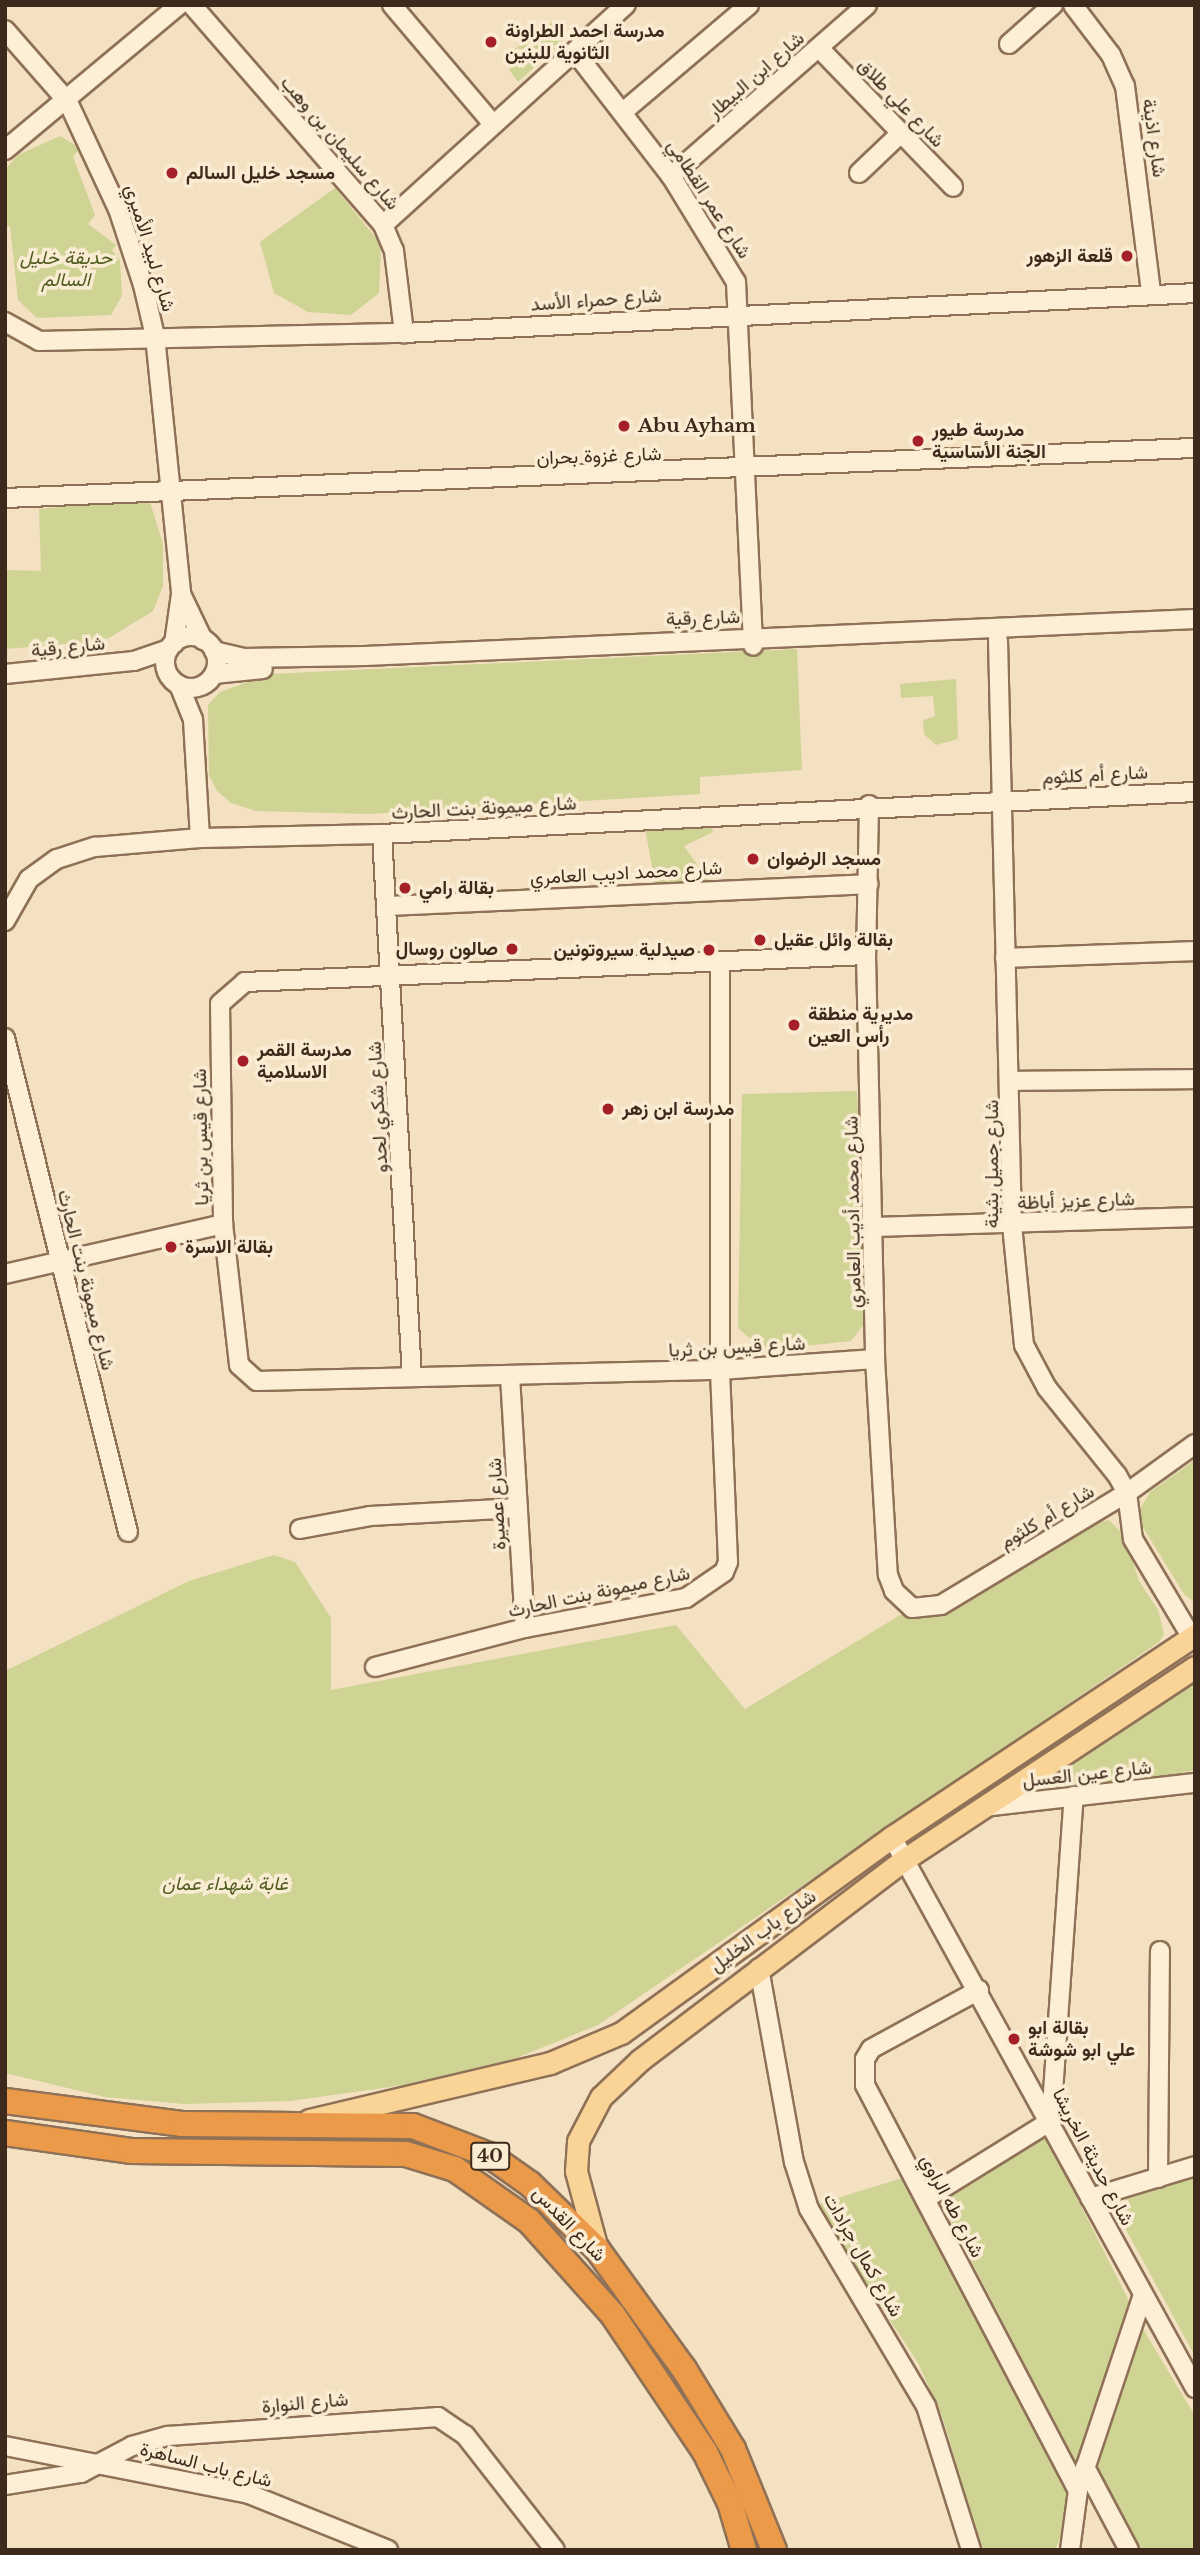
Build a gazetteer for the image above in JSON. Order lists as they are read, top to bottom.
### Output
{
  "streets": {
    "highway": ["40", "شارع القدس"],
    "main road": ["شارع باب الخليل"],
    "street": [
      "شارع ابن البيطار",
      "شارع علي طلاق",
      "شارع اذينة",
      "شارع سليمان بن وهب",
      "شارع عمر القطامي",
      "شارع لبيد الأميري",
      "شارع حمراء الأسد",
      "شارع غزوة بحران",
      "شارع رقية",
      "شارع أم كلثوم",
      "شارع ميمونة بنت الحارث",
      "شارع محمد اديب العامري",
      "شارع شكري لحدو",
      "شارع قيس بن ثريا",
      "شارع جميل بثينة",
      "شارع عزيز أباظة",
      "شارع محمد أديب العامري",
      "شارع عصيرة",
      "شارع عين العسل",
      "شارع حديثة الخريشا",
      "شارع طه الراوي",
      "شارع كمال جرادات",
      "شارع النوارة",
      "شارع باب الساهرة"
    ]
  },
  "crossings": [
    ["شارع ابن البيطار", "شارع علي طلاق"],
    ["شارع ابن البيطار", "شارع عمر القطامي"],
    ["شارع اذينة", "شارع حمراء الأسد"],
    ["شارع سليمان بن وهب", "شارع حمراء الأسد"],
    ["شارع عمر القطامي", "شارع حمراء الأسد"],
    ["شارع عمر القطامي", "شارع غزوة بحران"],
    ["شارع عمر القطامي", "شارع رقية"],
    ["شارع لبيد الأميري", "شارع حمراء الأسد"],
    ["شارع لبيد الأميري", "شارع غزوة بحران"],
    ["شارع لبيد الأميري", "شارع رقية"],
    ["شارع رقية", "شارع جميل بثينة"],
    ["شارع أم كلثوم", "شارع ميمونة بنت الحارث"],
    ["شارع أم كلثوم", "شارع جميل بثينة"],
    ["شارع أم كلثوم", "شارع محمد أديب العامري"],
    ["شارع ميمونة بنت الحارث", "شارع شكري لحدو"],
    ["شارع ميمونة بنت الحارث", "شارع قيس بن ثريا"],
    ["شارع ميمونة بنت الحارث", "شارع جميل بثينة"],
    ["شارع ميمونة بنت الحارث", "شارع محمد أديب العامري"],
    ["شارع ميمونة بنت الحارث", "شارع عصيرة"],
    ["شارع محمد اديب العامري", "شارع شكري لحدو"],
    ["شارع محمد اديب العامري", "شارع محمد أديب العامري"],
    ["شارع شكري لحدو", "شارع قيس بن ثريا"],
    ["شارع قيس بن ثريا", "شارع محمد أديب العامري"],
    ["شارع قيس بن ثريا", "شارع عصيرة"],
    ["شارع جميل بثينة", "شارع عزيز أباظة"],
    ["شارع جميل بثينة", "شارع باب الخليل"],
    ["شارع عزيز أباظة", "شارع محمد أديب العامري"],
    ["شارع عين العسل", "شارع باب الخليل"],
    ["شارع باب الخليل", "شارع حديثة الخريشا"],
    ["شارع باب الخليل", "شارع القدس"],
    ["شارع باب الخليل", "شارع كمال جرادات"],
    ["شارع حديثة الخريشا", "شارع طه الراوي"],
    ["شارع النوارة", "شارع باب الساهرة"]
  ],
  "parks": ["حديقة خليل السالم", "غابة شهداء عمان"],
  "places": [
    "مدرسة احمد الطراونة الثانوية للبنين",
    "مسجد خليل السالم",
    "قلعة الزهور",
    "Abu Ayham",
    "مدرسة طيور الجنة الأساسية",
    "مسجد الرضوان",
    "بقالة رامي",
    "بقالة وائل عقيل",
    "صالون روسال",
    "صيدلية سيروتونين",
    "مديرية منطقة رأس العين",
    "مدرسة القمر الاسلامية",
    "مدرسة ابن زهر",
    "بقالة الاسرة",
    "بقالة ابو علي ابو شوشة"
  ]
}
